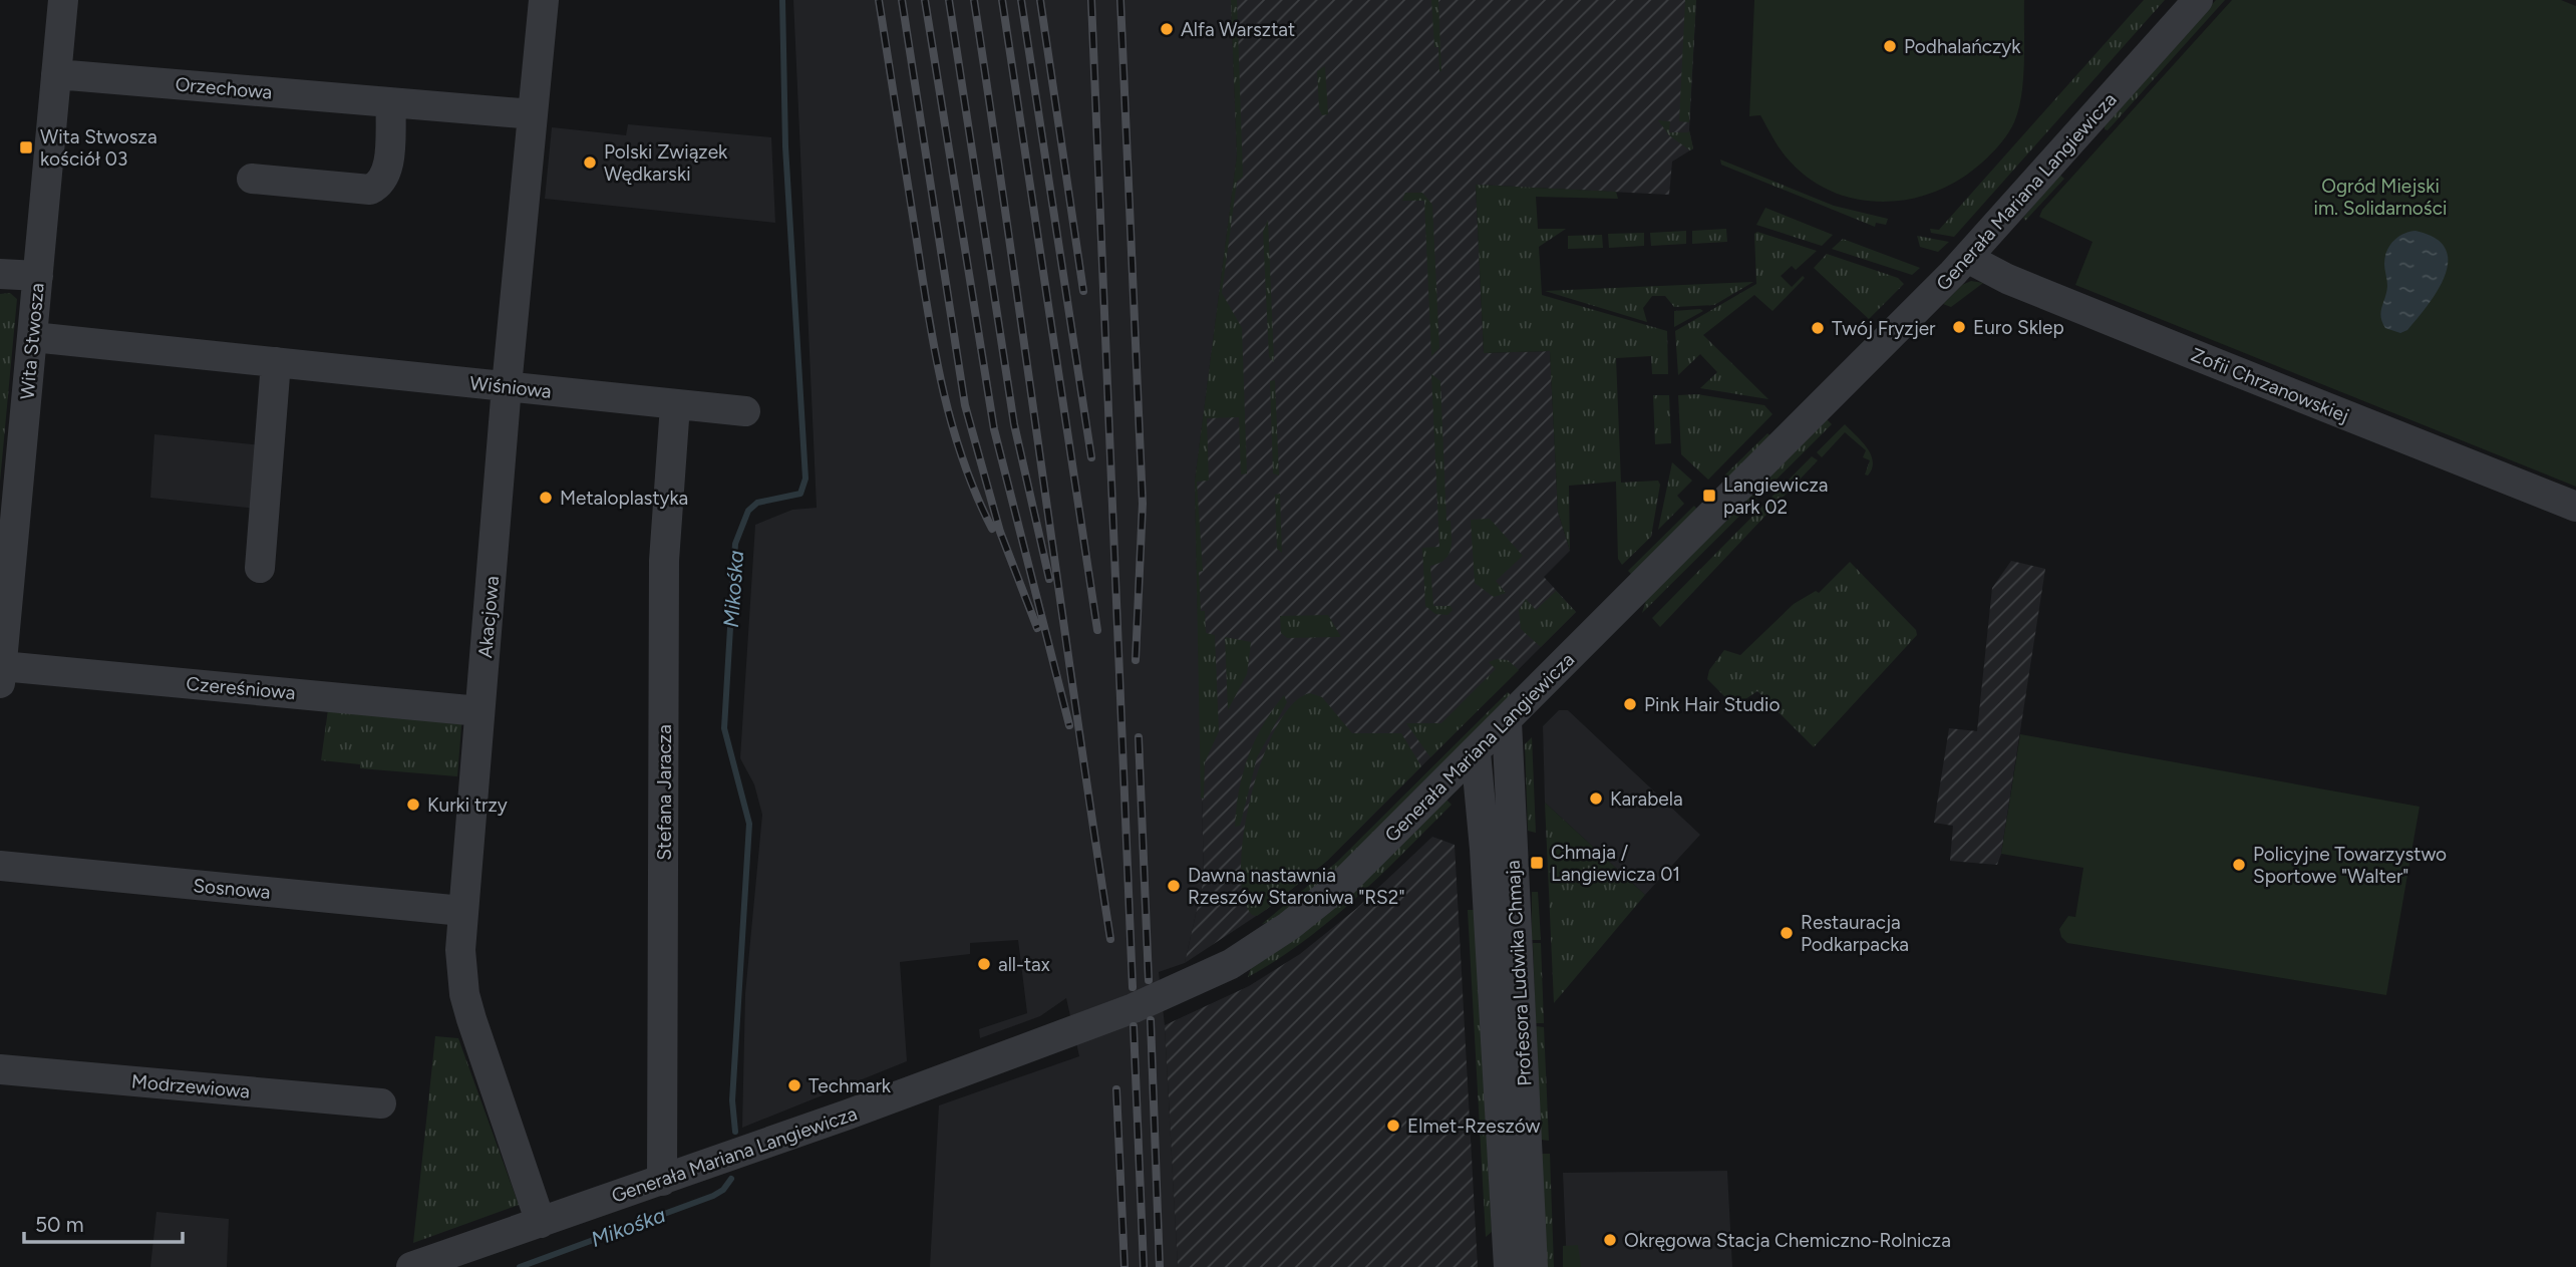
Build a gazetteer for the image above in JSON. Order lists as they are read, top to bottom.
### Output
{
  "streets": {
    "street": [
      "Orzechowa",
      "Generała Mariana Langiewicza",
      "Wita Stwosza",
      "Zofii Chrzanowskiej",
      "Wiśniowa",
      "Akacjowa",
      "Czereśniowa",
      "Stefana Jaracza",
      "Sosnowa",
      "Profesora Ludwika Chmaja",
      "Modrzewiowa"
    ]
  },
  "crossings": [
    ["Orzechowa", "Wita Stwosza"],
    ["Orzechowa", "Akacjowa"],
    ["Generała Mariana Langiewicza", "Zofii Chrzanowskiej"],
    ["Generała Mariana Langiewicza", "Akacjowa"],
    ["Generała Mariana Langiewicza", "Stefana Jaracza"],
    ["Generała Mariana Langiewicza", "Profesora Ludwika Chmaja"],
    ["Wita Stwosza", "Wiśniowa"],
    ["Wita Stwosza", "Czereśniowa"],
    ["Wiśniowa", "Akacjowa"],
    ["Wiśniowa", "Stefana Jaracza"],
    ["Akacjowa", "Czereśniowa"],
    ["Akacjowa", "Sosnowa"]
  ],
  "water": ["Mikośka"],
  "parks": ["Ogród Miejski im. Solidarności"],
  "places": {
    "other": [
      "Alfa Warsztat",
      "Podhalańczyk",
      "Polski Związek Wędkarski",
      "Euro Sklep",
      "Twój Fryzjer",
      "Metaloplastyka",
      "Pink Hair Studio",
      "Karabela",
      "Kurki trzy",
      "Policyjne Towarzystwo Sportowe \"Walter\"",
      "Dawna nastawnia Rzeszów Staroniwa \"RS2\"",
      "Restauracja Podkarpacka",
      "all-tax",
      "Techmark",
      "Elmet-Rzeszów",
      "Okręgowa Stacja Chemiczno-Rolnicza"
    ],
    "transit": ["Wita Stwosza kościół 03", "Langiewicza park 02", "Chmaja / Langiewicza 01"]
  },
  "scale_bar": "50 m"
}
